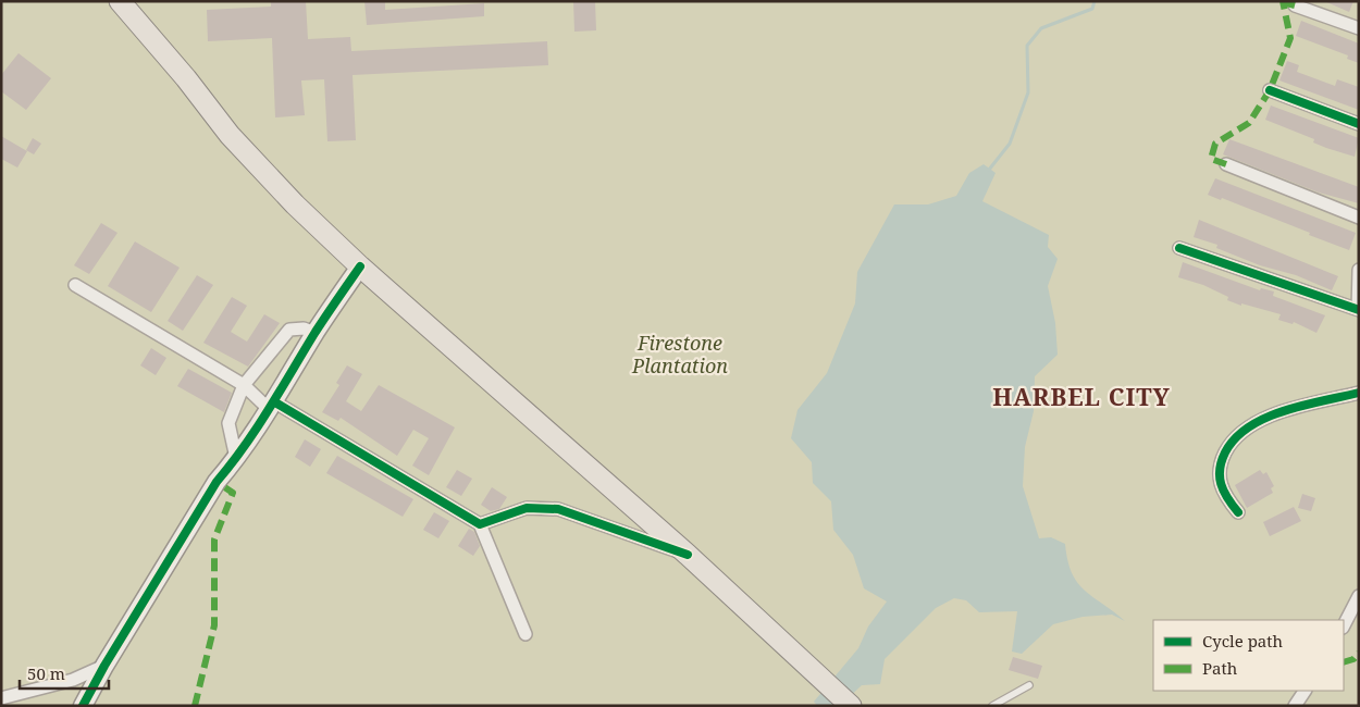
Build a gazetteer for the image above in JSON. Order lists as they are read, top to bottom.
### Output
{
  "districts": ["HARBEL CITY"],
  "parks": ["Firestone Plantation"],
  "legend": ["Cycle path", "Path"],
  "scale_bar": "50 m"
}
